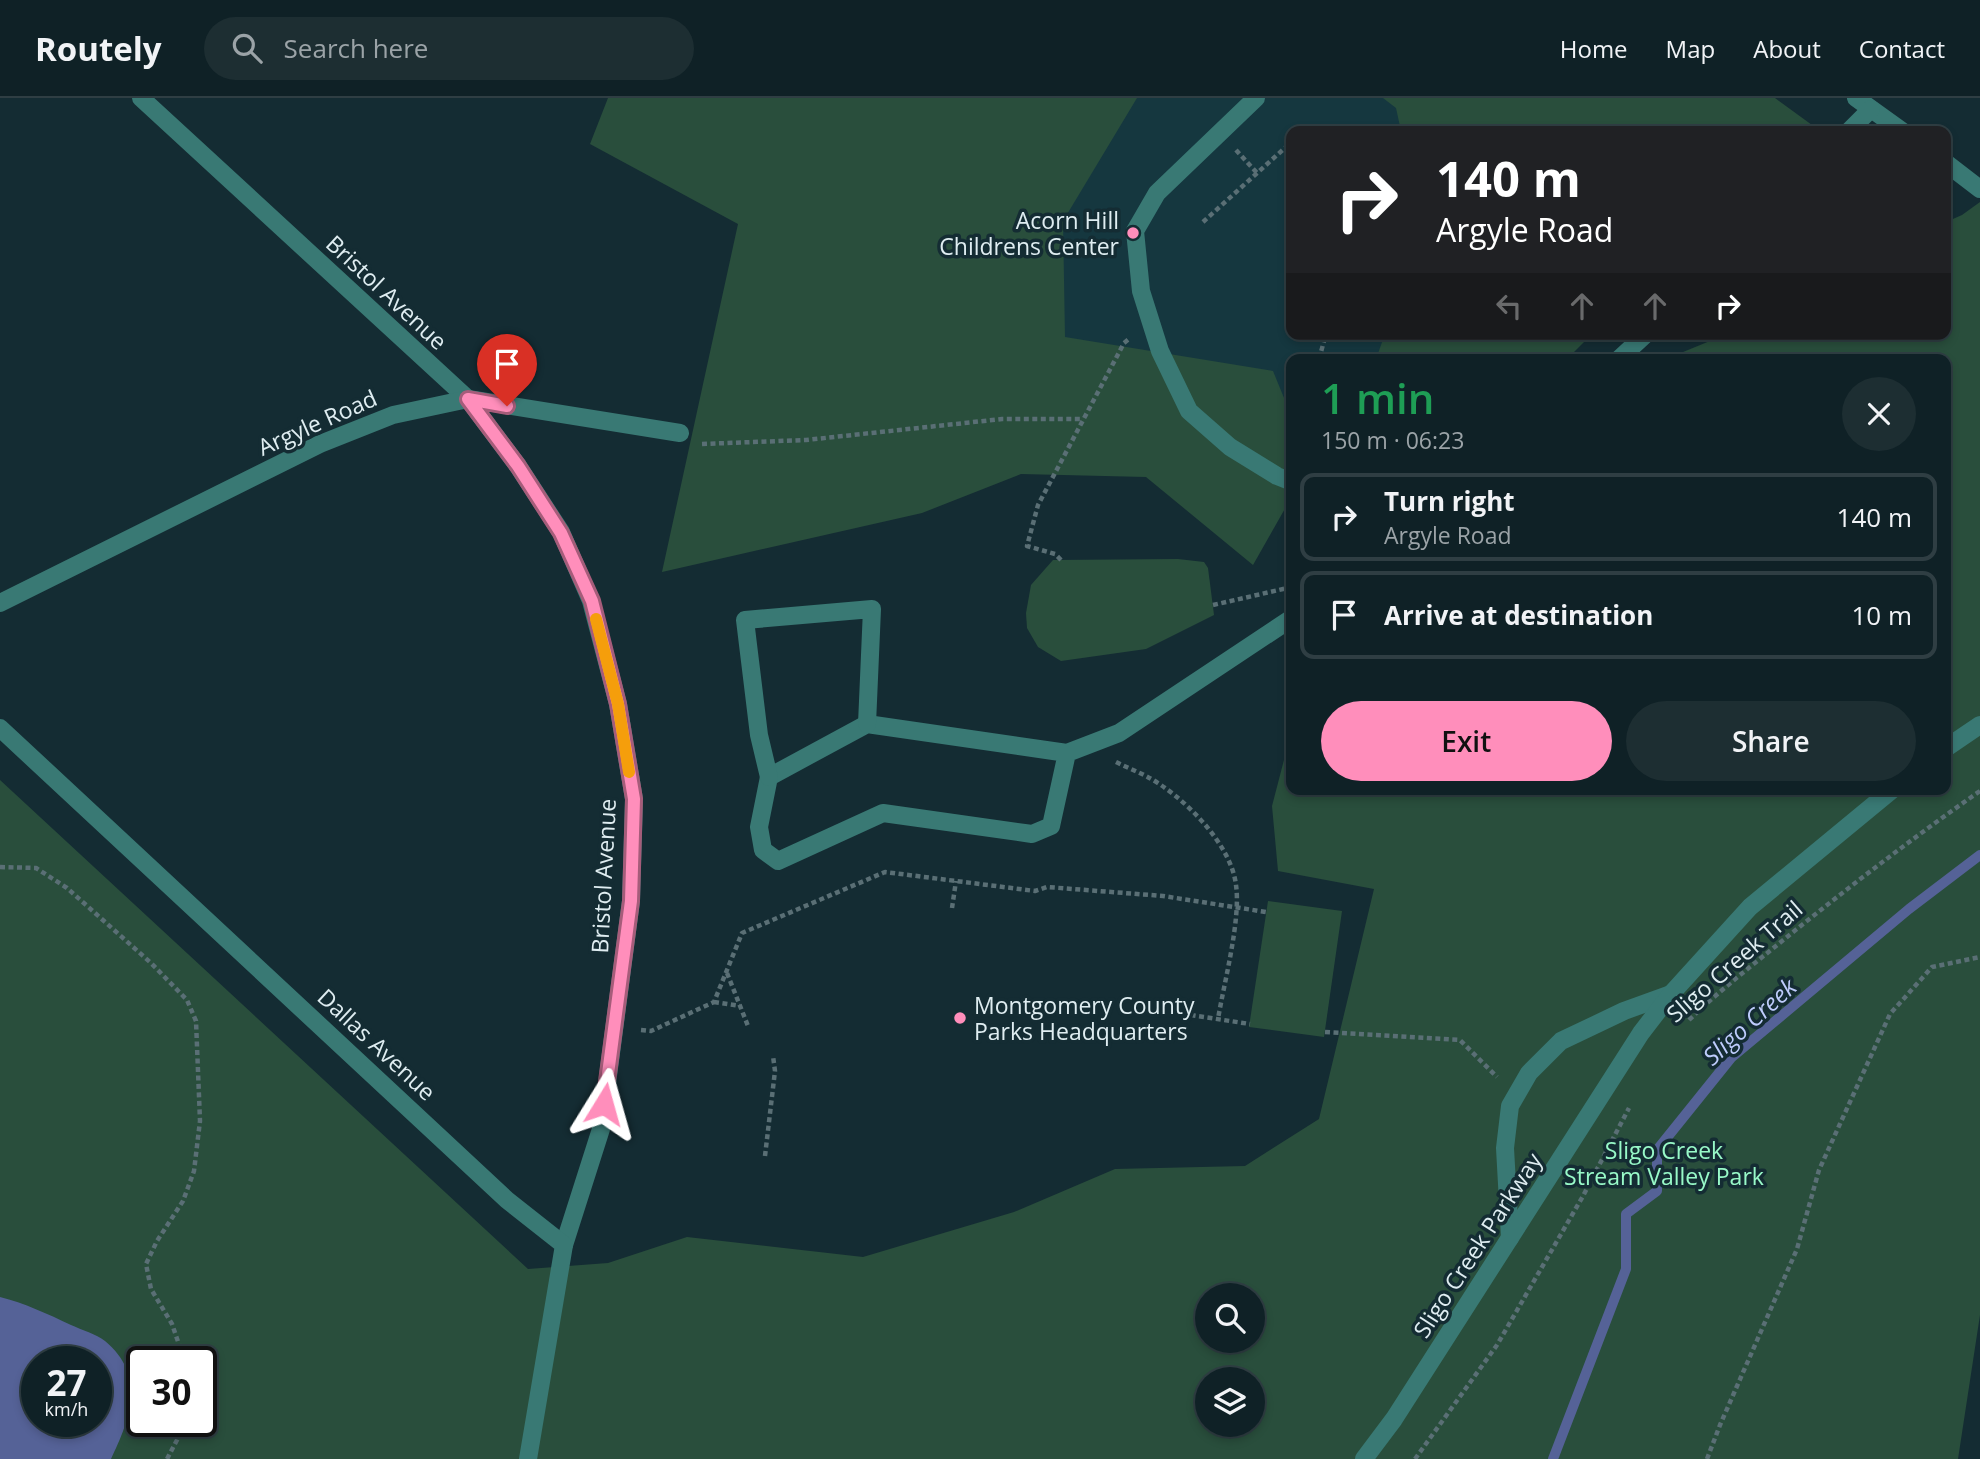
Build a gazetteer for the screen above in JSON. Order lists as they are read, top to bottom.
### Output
{
  "streets": {
    "street": [
      "Bristol Avenue",
      "Argyle Road",
      "Dallas Avenue",
      "Sligo Creek Parkway"
    ],
    "path": ["Sligo Creek Trail"]
  },
  "crossings": [
    ["Bristol Avenue", "Argyle Road"],
    ["Bristol Avenue", "Dallas Avenue"]
  ],
  "water": ["Sligo Creek"],
  "parks": ["Sligo Creek Stream Valley Park"],
  "places": ["Acorn Hill Childrens Center", "Montgomery County Parks Headquarters"],
  "page": {
    "header": "Routely",
    "search": "Search here",
    "nav": [
      "Home",
      "Map",
      "About",
      "Contact"
    ],
    "turn": ["140 m", "Argyle Road"],
    "heading": ["1 min", "150 m · 06:23"],
    "list": [
      {
        "name": "Turn right",
        "note": "Argyle Road",
        "value": "140 m"
      },
      {
        "name": "Arrive at destination",
        "value": "10 m"
      }
    ],
    "buttons": ["Exit", "Share"],
    "speed": "27 km/h",
    "limit": "30"
  }
}
